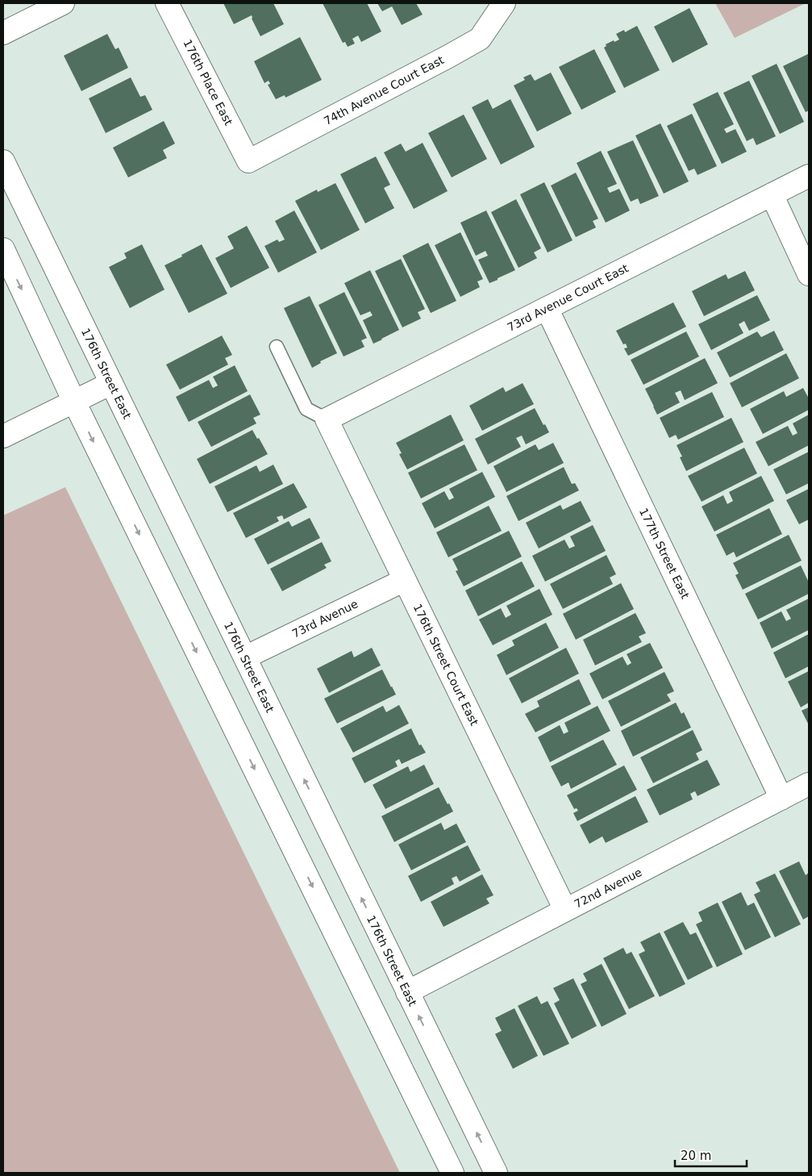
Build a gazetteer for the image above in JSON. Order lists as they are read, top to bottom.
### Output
{
  "streets": {
    "street": [
      "176th Place East",
      "74th Avenue Court East",
      "73rd Avenue Court East",
      "176th Street East",
      "177th Street East",
      "73rd Avenue",
      "176th Street Court East",
      "72nd Avenue"
    ]
  },
  "crossings": [
    ["176th Place East", "74th Avenue Court East"],
    ["73rd Avenue Court East", "177th Street East"],
    ["73rd Avenue Court East", "176th Street Court East"],
    ["176th Street East", "73rd Avenue"],
    ["176th Street East", "72nd Avenue"],
    ["177th Street East", "72nd Avenue"],
    ["73rd Avenue", "176th Street Court East"],
    ["176th Street Court East", "72nd Avenue"]
  ],
  "scale_bar": "20 m"
}
